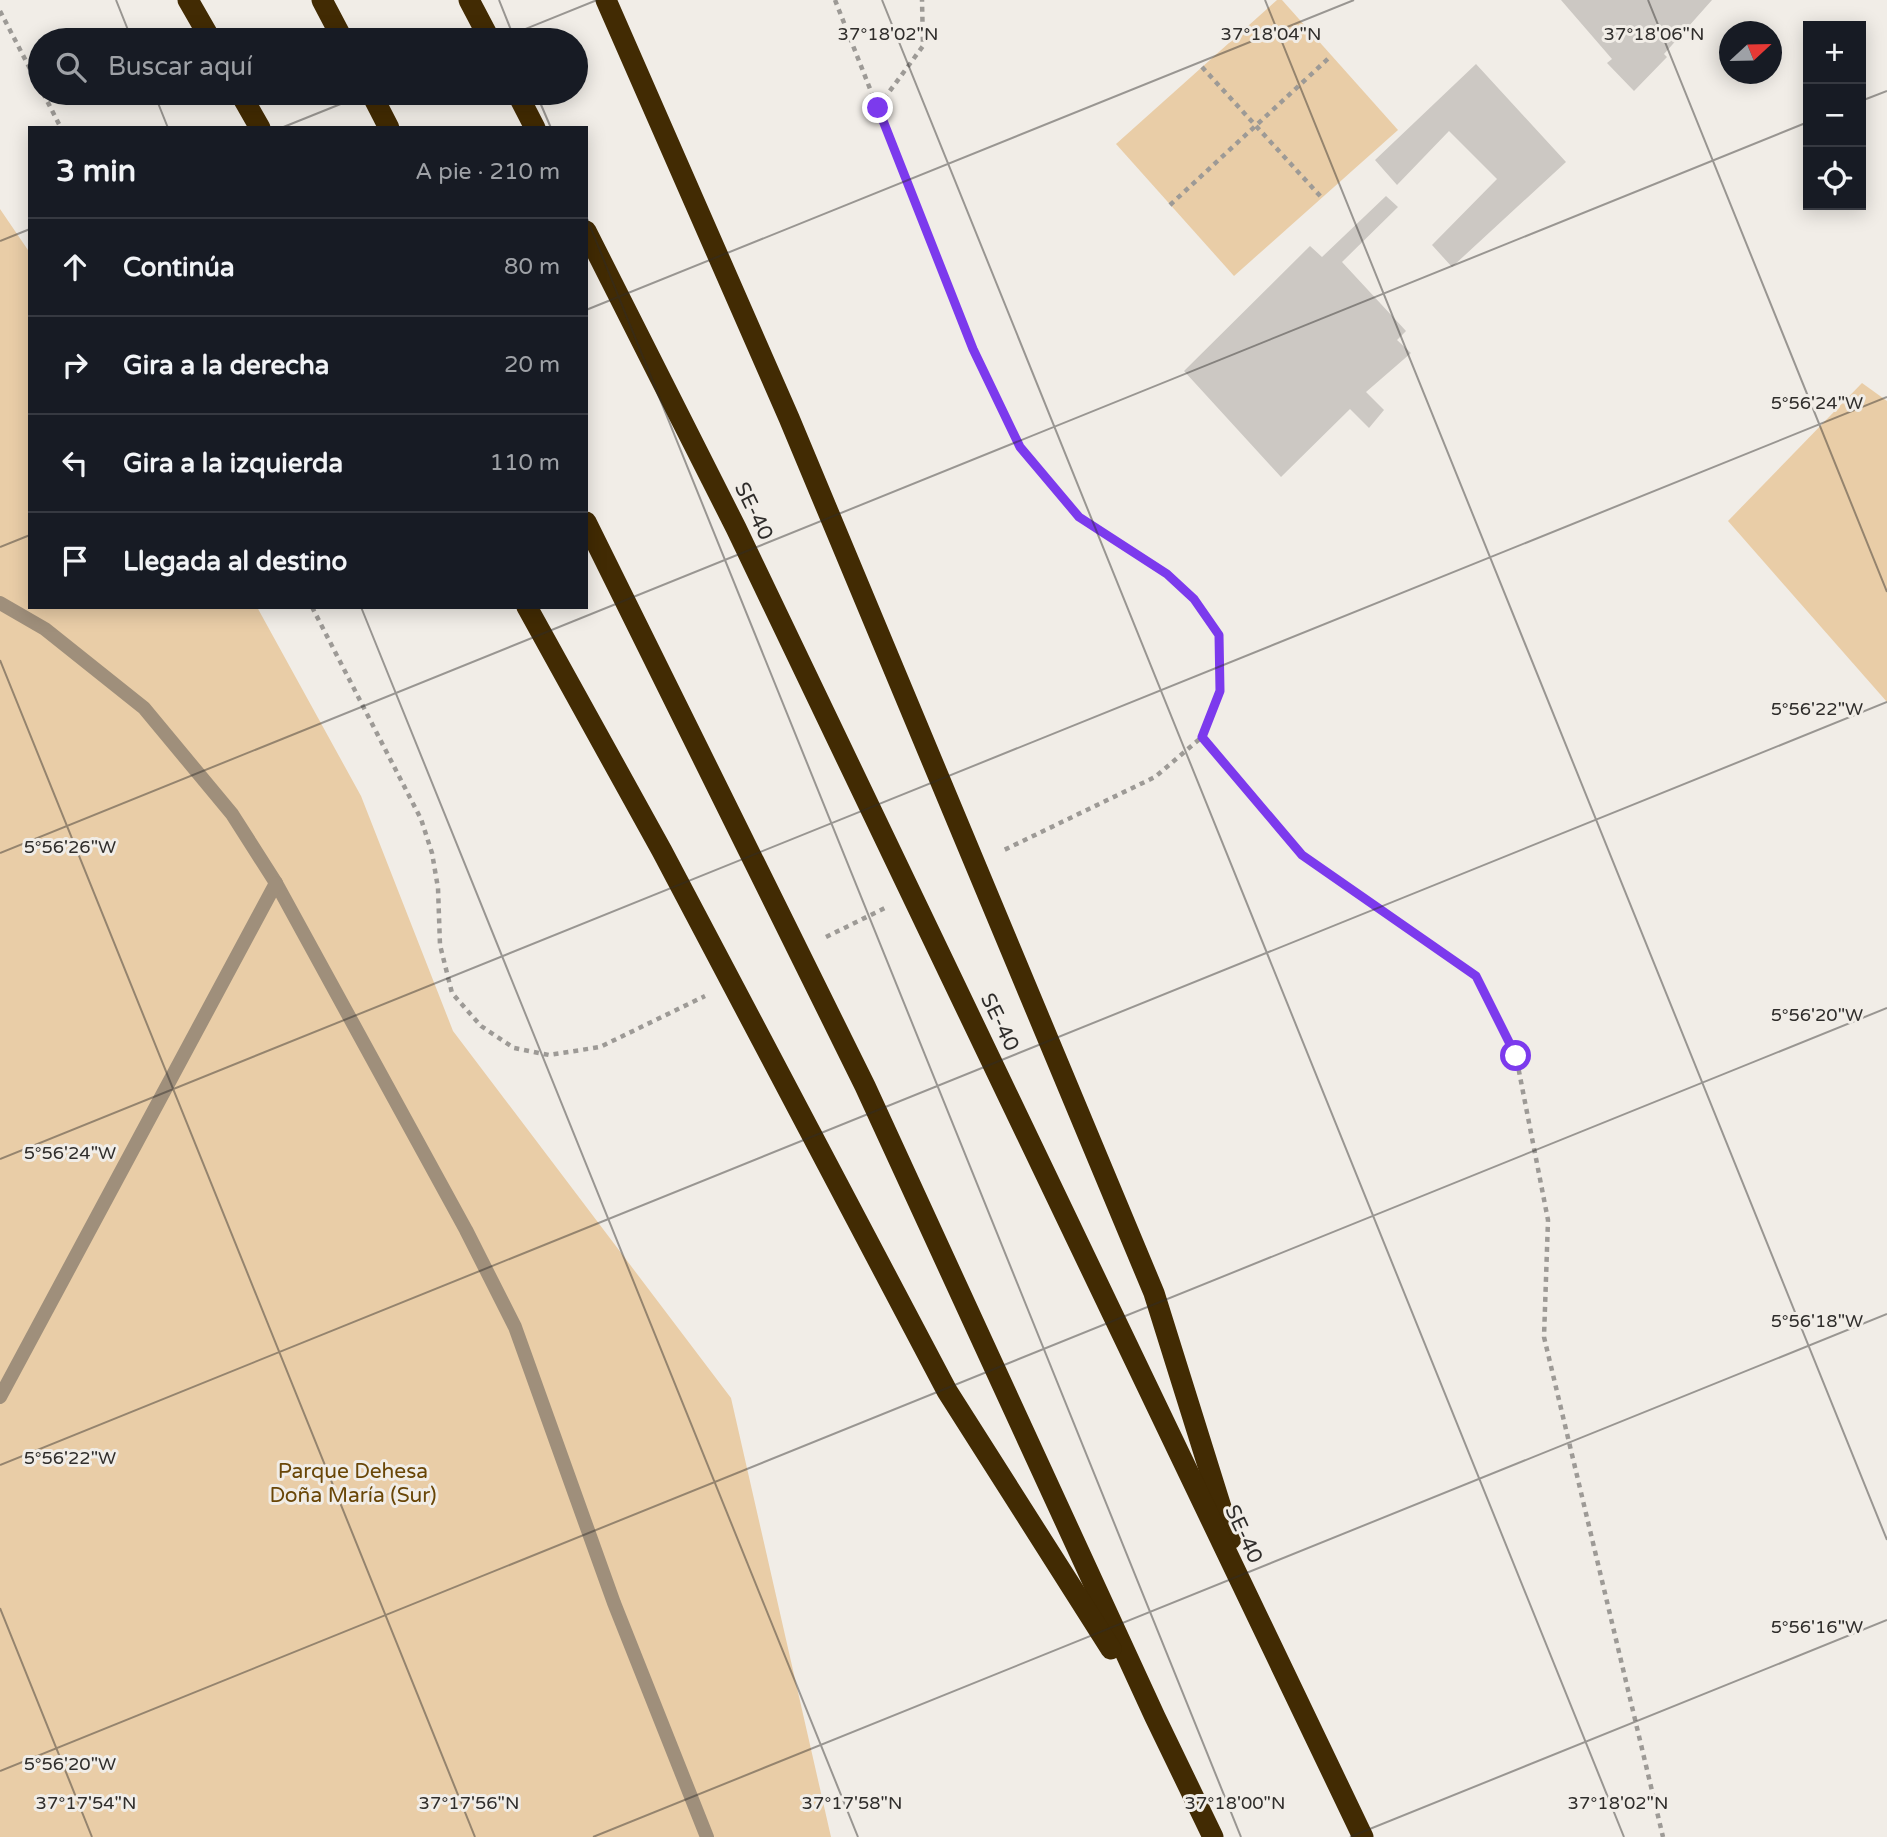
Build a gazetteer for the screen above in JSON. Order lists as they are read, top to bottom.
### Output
{
  "streets": {
    "highway": ["SE-40"]
  },
  "parks": ["Parque Dehesa Doña María (Sur)"],
  "north": "right",
  "page": {
    "map_buttons": ["+", "−"],
    "search": "Buscar aquí",
    "heading": ["3 min", "A pie · 210 m"],
    "list": [
      ["Continúa", "80 m"],
      ["Gira a la derecha", "20 m"],
      ["Gira a la izquierda", "110 m"],
      "Llegada al destino"
    ]
  },
  "coordinates": [
    "37°18'02\"N",
    "37°18'04\"N",
    "37°18'06\"N",
    "5°56'24\"W",
    "5°56'22\"W",
    "5°56'26\"W",
    "5°56'20\"W",
    "5°56'18\"W",
    "5°56'16\"W",
    "37°17'54\"N",
    "37°17'56\"N",
    "37°17'58\"N",
    "37°18'00\"N"
  ]
}
